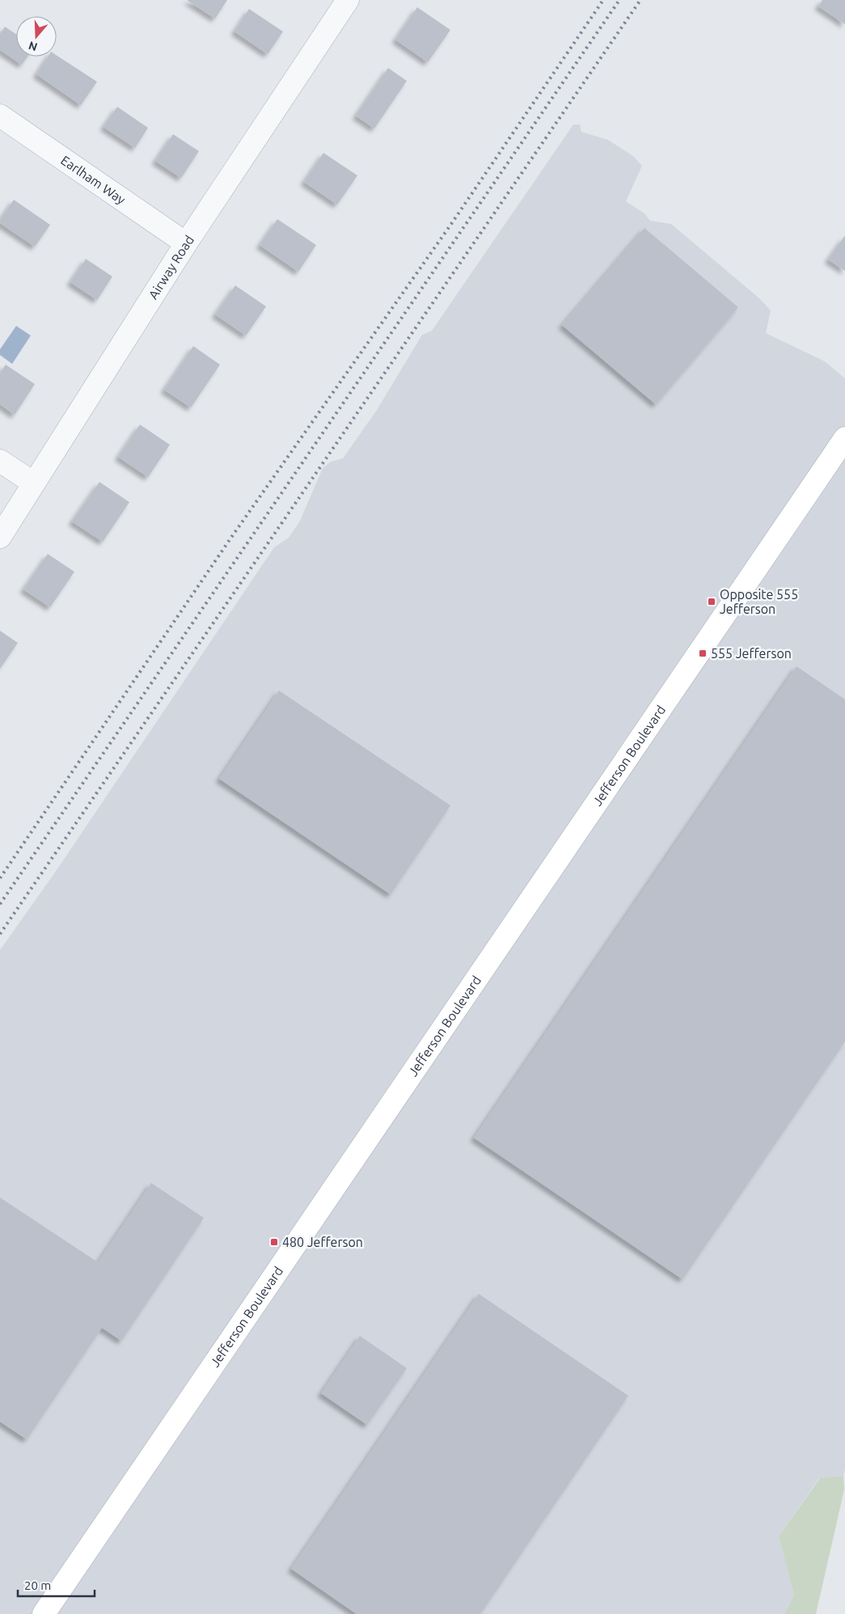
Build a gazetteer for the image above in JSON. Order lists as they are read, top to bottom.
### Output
{
  "streets": {
    "main road": ["Jefferson Boulevard"],
    "street": ["Earlham Way", "Airway Road"]
  },
  "crossings": [
    ["Earlham Way", "Airway Road"]
  ],
  "places": {
    "transit": ["Opposite 555 Jefferson", "555 Jefferson", "480 Jefferson"]
  },
  "scale_bar": "20 m",
  "north": "bottom"
}
